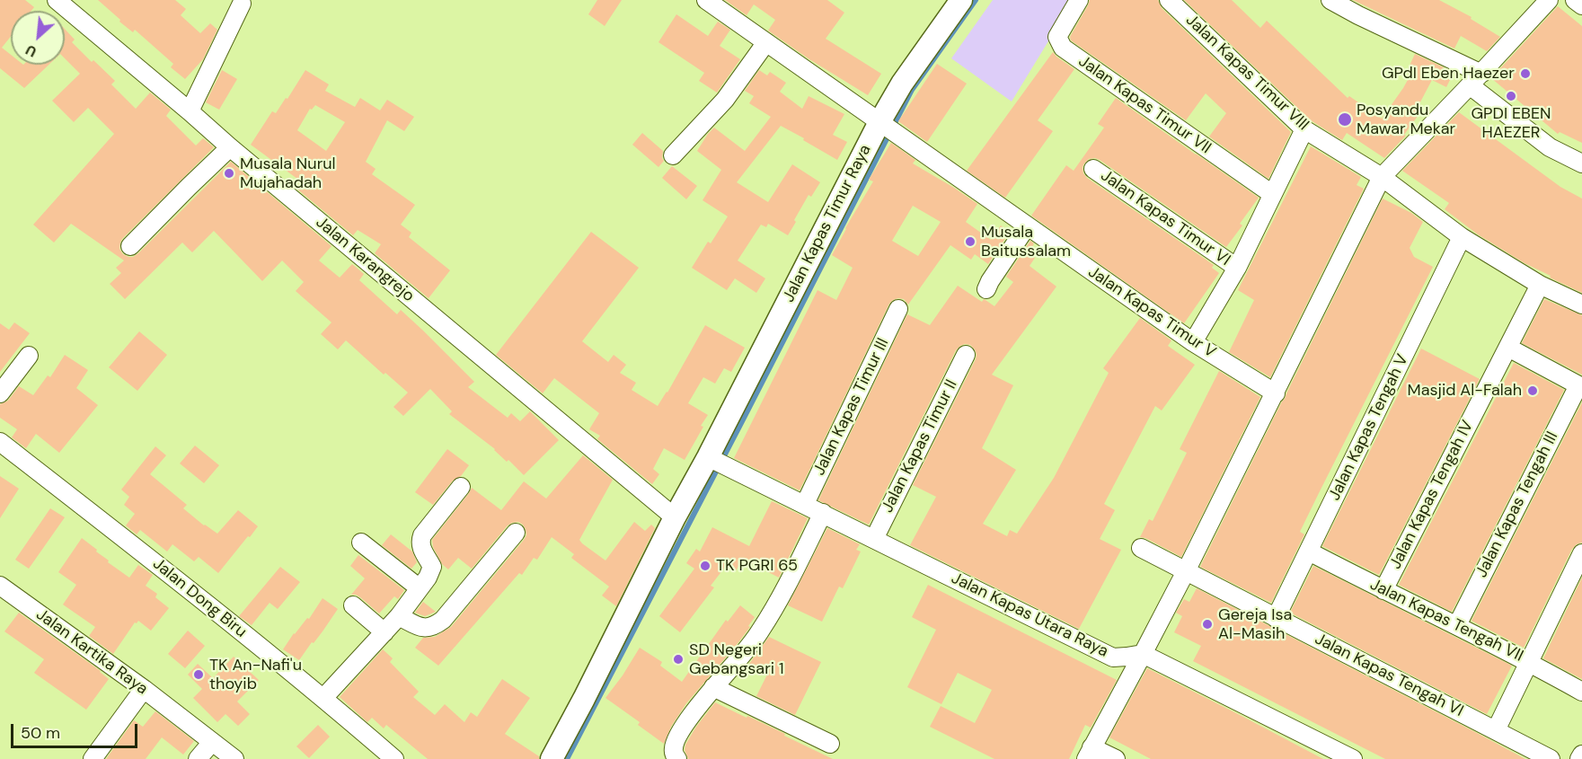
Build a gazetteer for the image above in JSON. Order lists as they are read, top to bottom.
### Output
{
  "streets": {
    "street": [
      "Jalan Kapas Timur VIII",
      "Jalan Kapas Timur VII",
      "Jalan Kapas Timur VI",
      "Jalan Kapas Timur Raya",
      "Jalan Karangrejo",
      "Jalan Kapas Timur V",
      "Jalan Kapas Timur III",
      "Jalan Kapas Tengah V",
      "Jalan Kapas Timur II",
      "Jalan Kapas Tengah IV",
      "Jalan Kapas Tengah III",
      "Jalan Dong Biru",
      "Jalan Kapas Utara Raya",
      "Jalan Kapas Tengah VII",
      "Jalan Kartika Raya",
      "Jalan Kapas Tengah VI"
    ]
  },
  "crossings": [
    ["Jalan Kapas Timur VIII", "Jalan Kapas Tengah V"],
    ["Jalan Kapas Timur VIII", "Jalan Kapas Tengah IV"],
    ["Jalan Kapas Timur Raya", "Jalan Karangrejo"],
    ["Jalan Kapas Timur Raya", "Jalan Kapas Timur V"],
    ["Jalan Kapas Timur Raya", "Jalan Kapas Utara Raya"],
    ["Jalan Kapas Timur III", "Jalan Kapas Utara Raya"],
    ["Jalan Kapas Tengah V", "Jalan Kapas Tengah VII"],
    ["Jalan Kapas Tengah V", "Jalan Kapas Tengah VI"],
    ["Jalan Kapas Timur II", "Jalan Kapas Utara Raya"],
    ["Jalan Kapas Tengah IV", "Jalan Kapas Tengah VII"],
    ["Jalan Kapas Tengah III", "Jalan Kapas Tengah VII"]
  ],
  "places": [
    "GPdI Eben Haezer",
    "GPDI EBEN HAEZER",
    "Posyandu Mawar Mekar",
    "Musala Nurul Mujahadah",
    "Musala Baitussalam",
    "Masjid Al-Falah",
    "TK PGRI 65",
    "Gereja Isa Al-Masih",
    "SD Negeri Gebangsari 1",
    "TK An-Nafi'u thoyib"
  ],
  "scale_bar": "50 m",
  "north": "bottom left"
}
